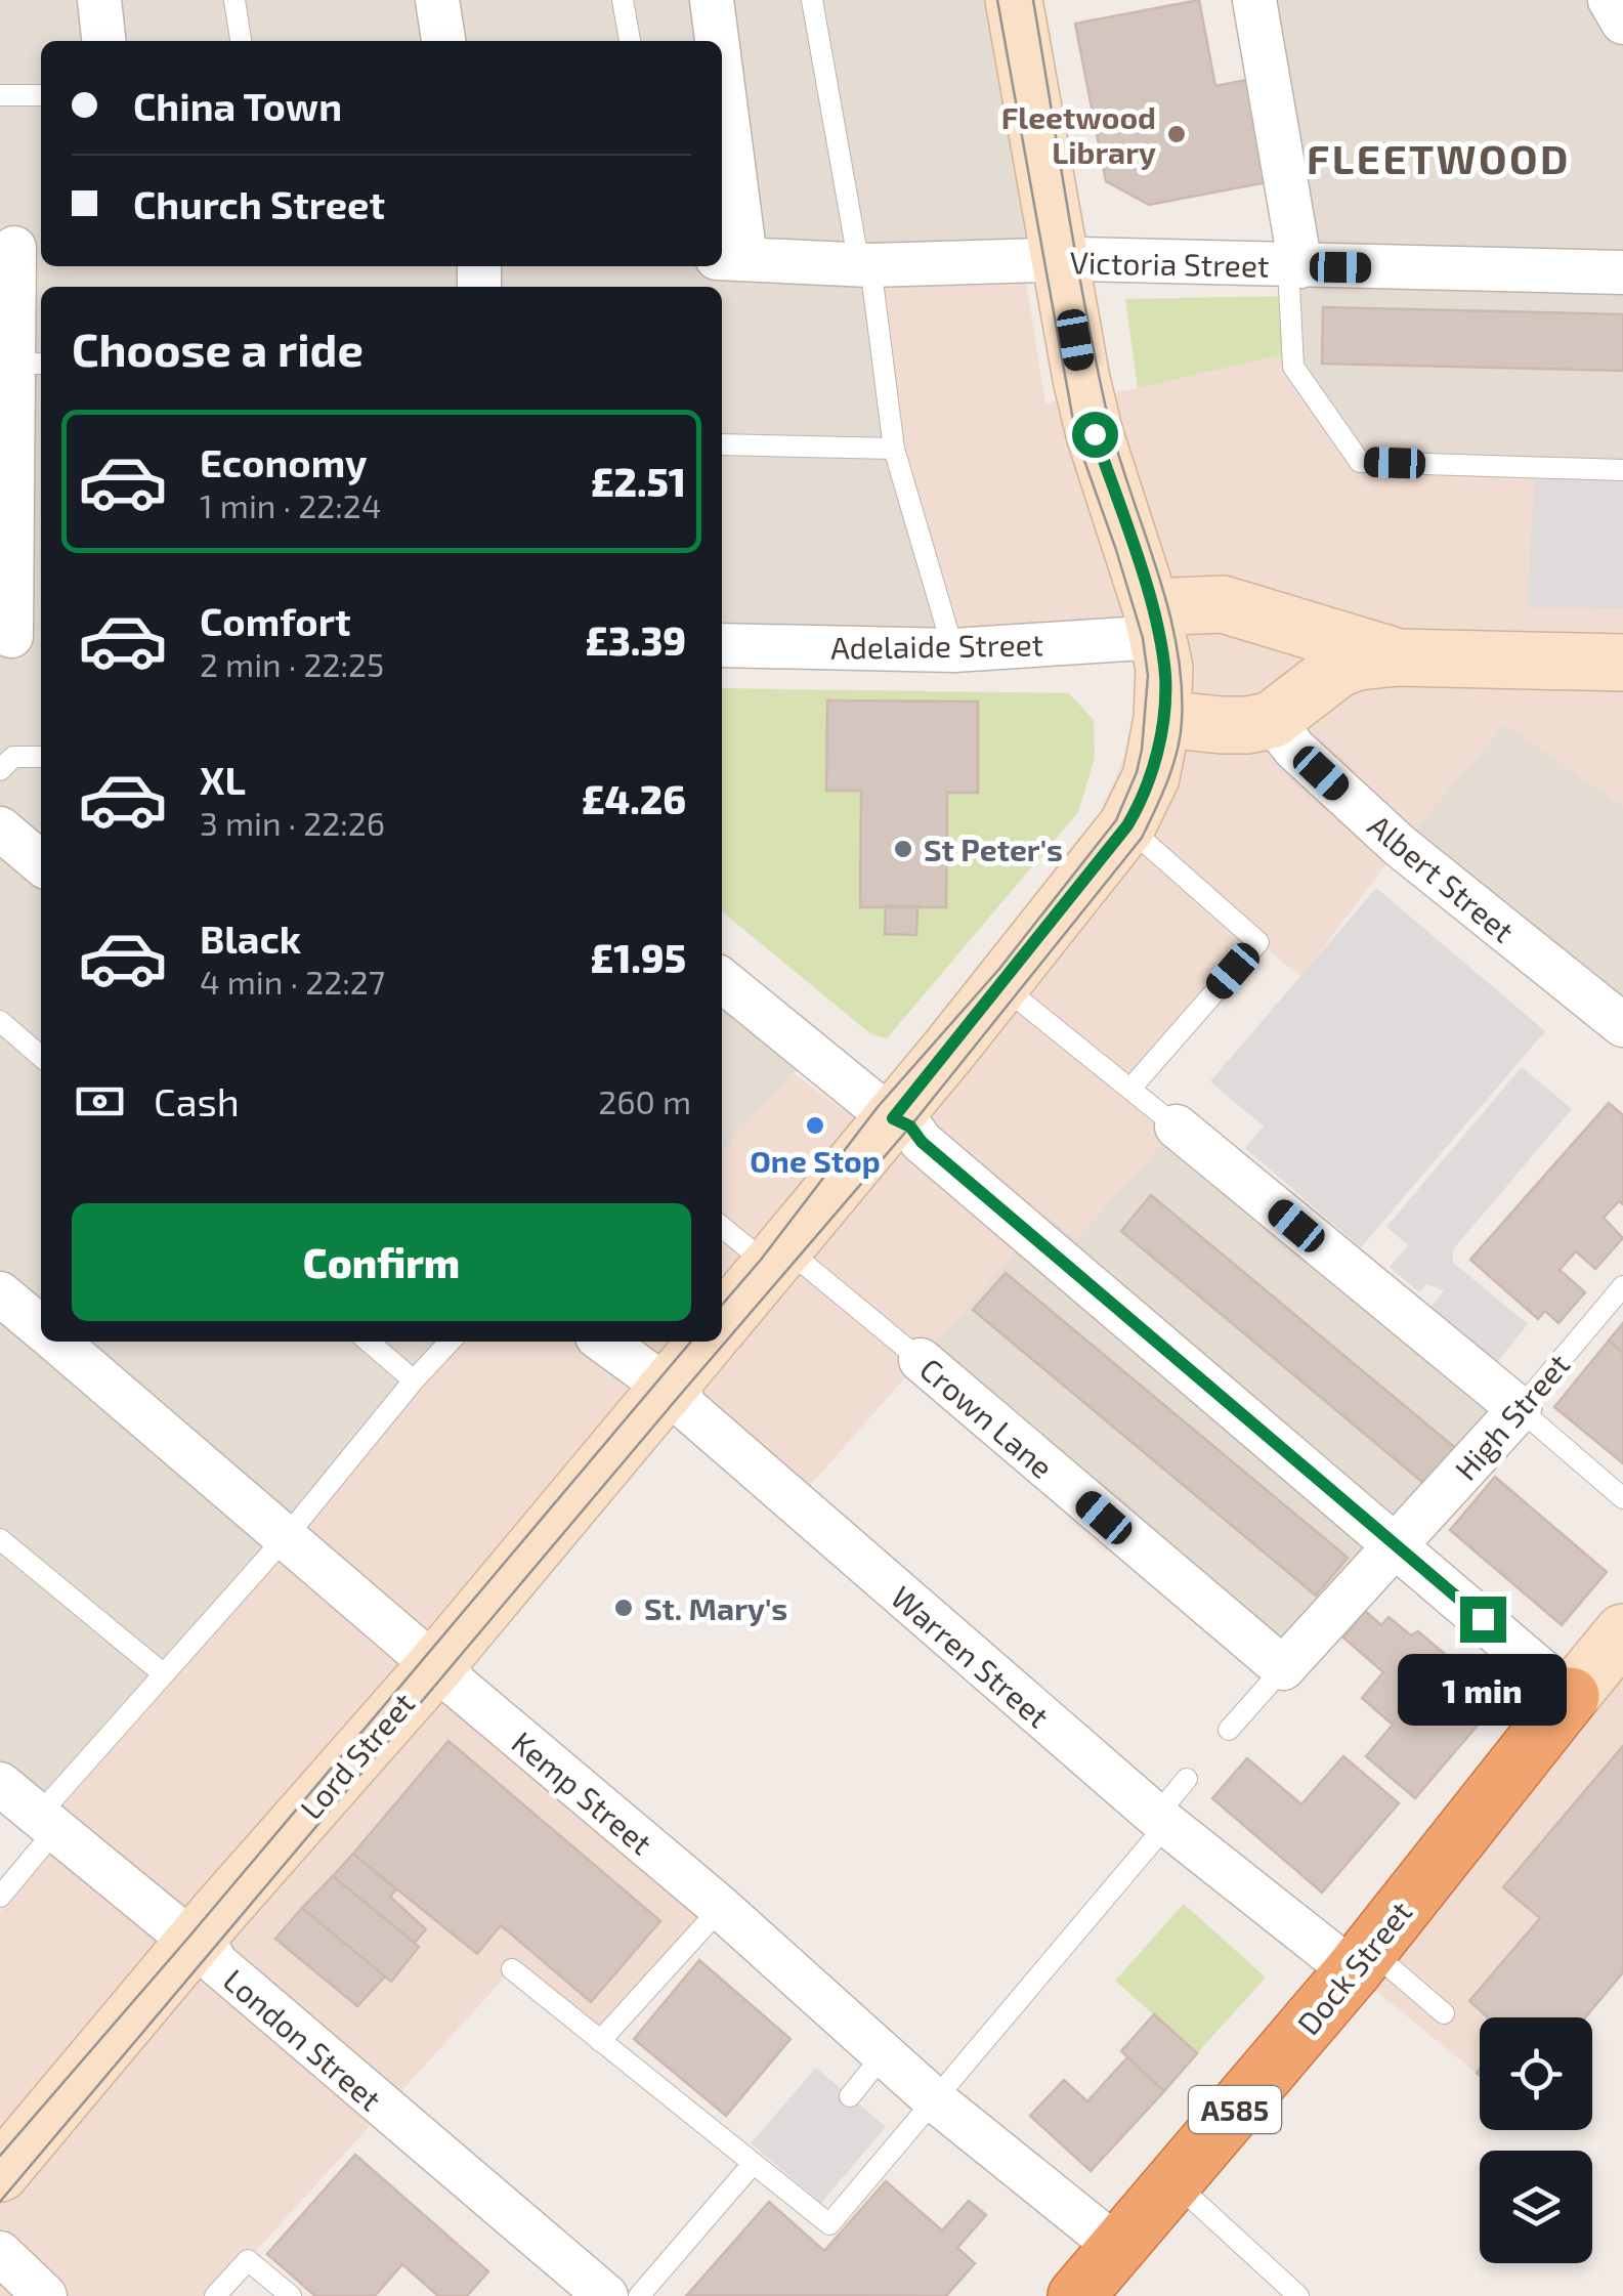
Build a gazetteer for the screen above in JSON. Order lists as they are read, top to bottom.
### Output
{
  "streets": {
    "highway": ["Dock Street", "A585"],
    "street": [
      "Victoria Street",
      "Adelaide Street",
      "Albert Street",
      "High Street",
      "Crown Lane",
      "Warren Street",
      "Lord Street",
      "Kemp Street",
      "London Street"
    ]
  },
  "crossings": [
    ["Adelaide Street", "Albert Street"],
    ["Warren Street", "Lord Street"],
    ["Warren Street", "Dock Street"],
    ["Lord Street", "Kemp Street"],
    ["Lord Street", "London Street"],
    ["Kemp Street", "Dock Street"]
  ],
  "districts": ["FLEETWOOD"],
  "places": [
    "Fleetwood Library",
    "St Peter's",
    "One Stop",
    "St. Mary's"
  ],
  "page": {
    "banner": ["China Town", "Church Street"],
    "heading": "Choose a ride",
    "list": [
      {
        "name": "Economy",
        "note": "1 min · 22:24",
        "value": "£2.51"
      },
      {
        "name": "Comfort",
        "note": "2 min · 22:25",
        "value": "£3.39"
      },
      {
        "name": "XL",
        "note": "3 min · 22:26",
        "value": "£4.26"
      },
      {
        "name": "Black",
        "note": "4 min · 22:27",
        "value": "£1.95"
      }
    ],
    "pay": ["Cash", "260 m"],
    "buttons": "Confirm",
    "bubble": "1 min"
  }
}
